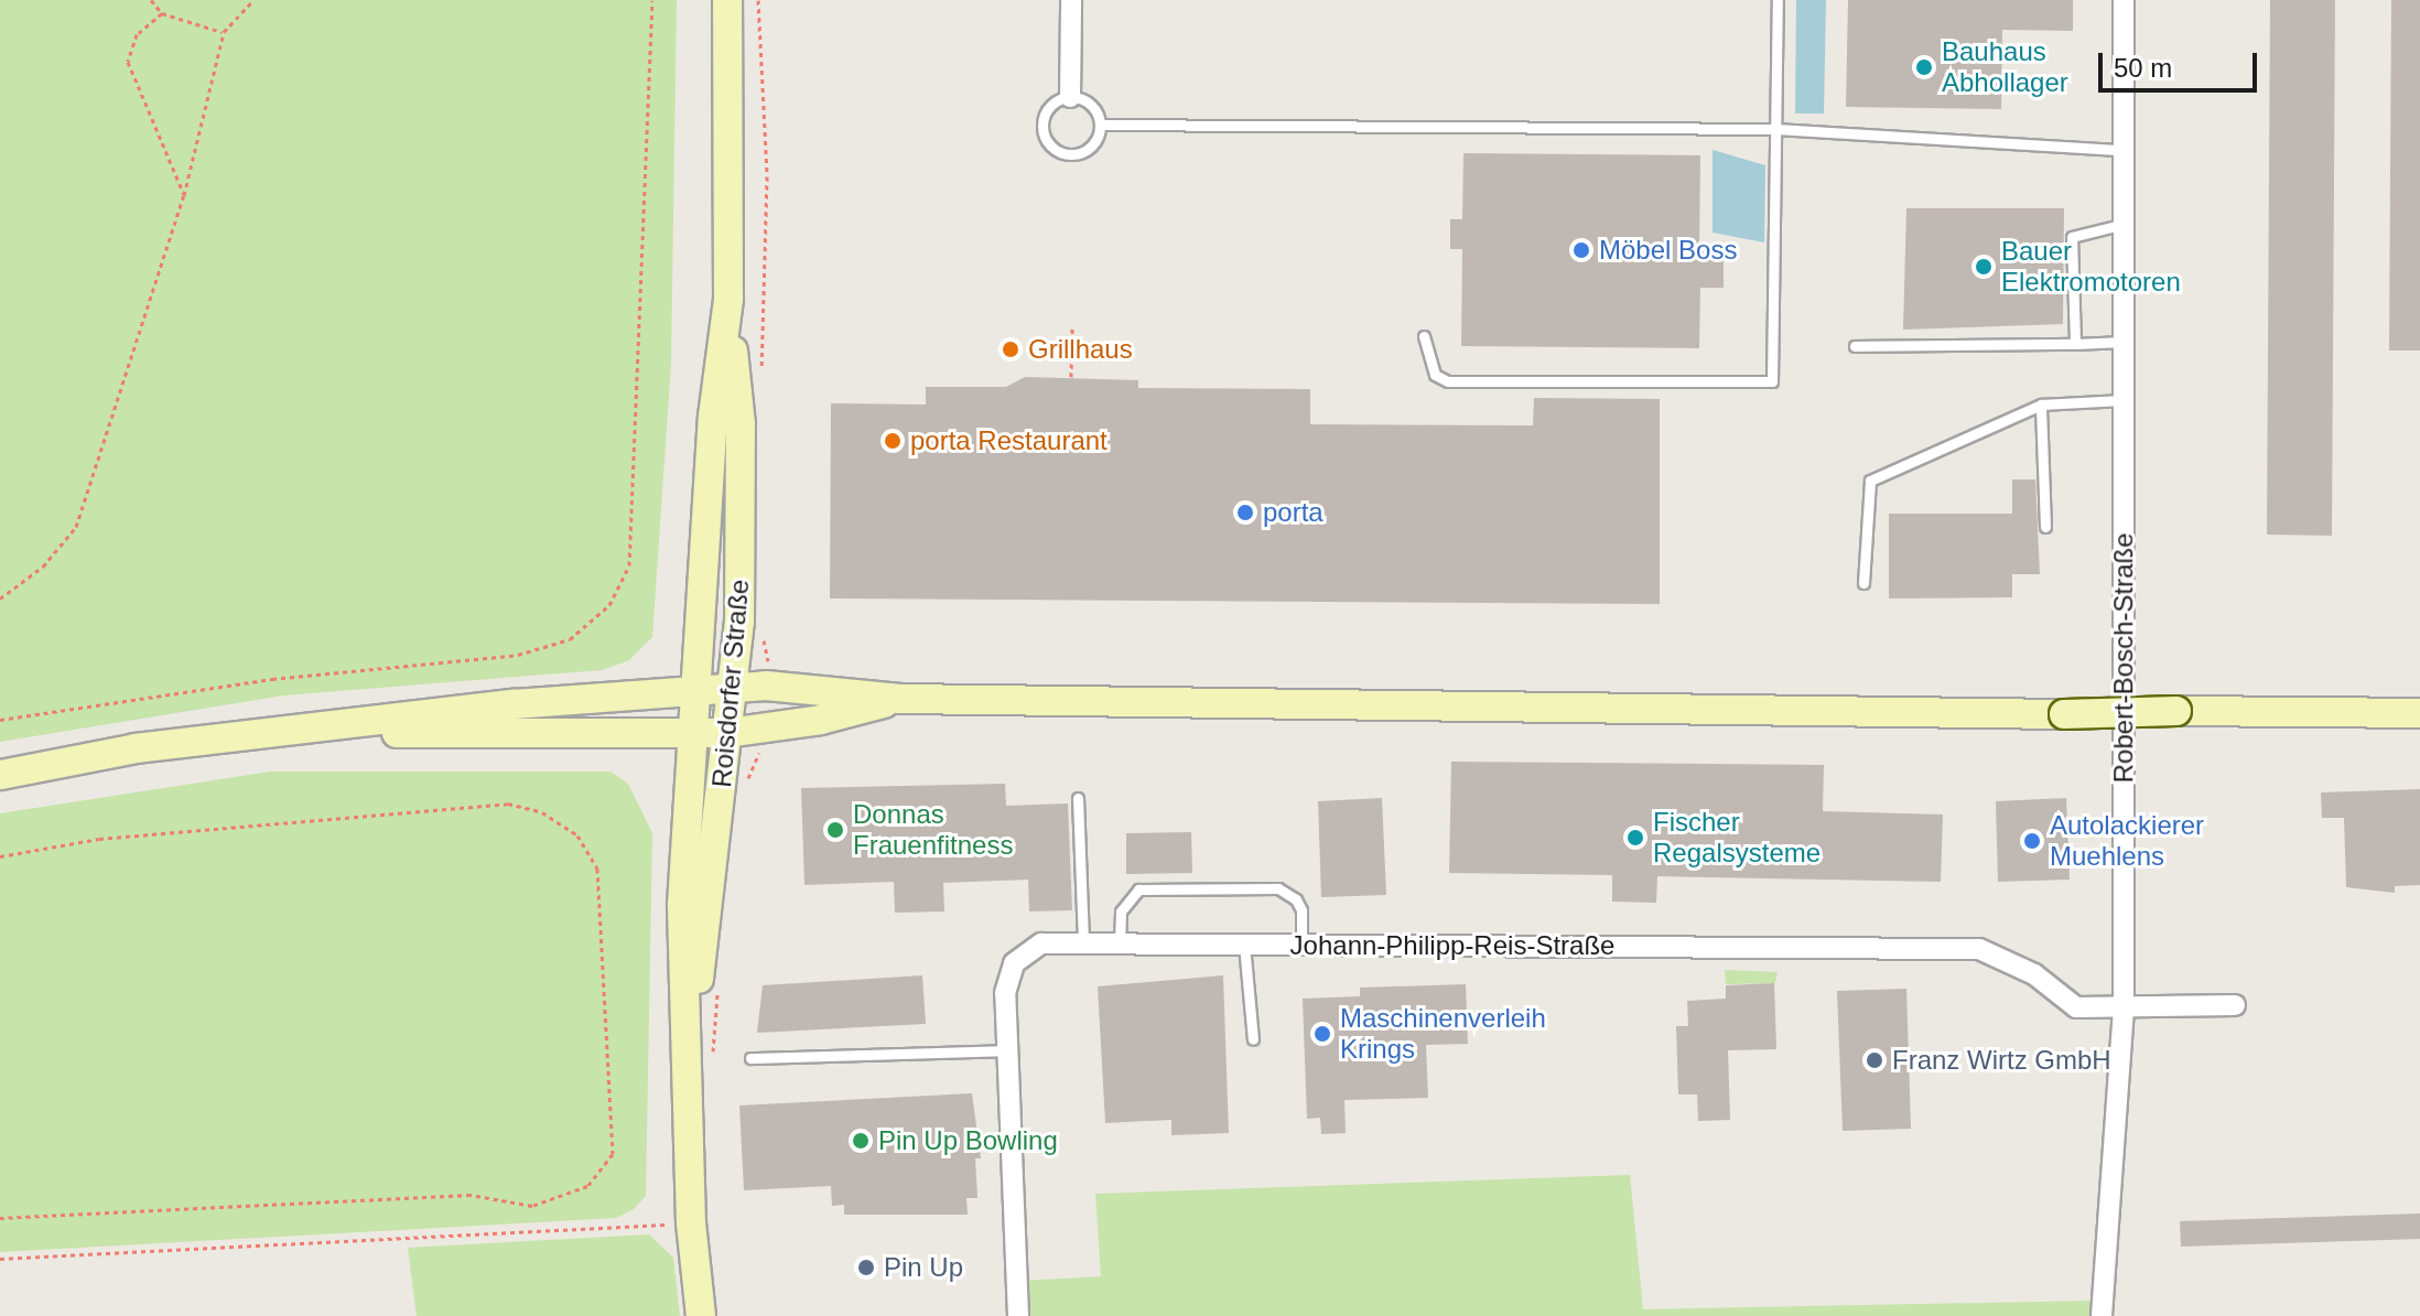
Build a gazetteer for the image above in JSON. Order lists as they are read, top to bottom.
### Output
{
  "streets": {
    "main road": ["Roisdorfer Straße"],
    "street": ["Robert-Bosch-Straße", "Johann-Philipp-Reis-Straße"]
  },
  "crossings": [
    ["Robert-Bosch-Straße", "Johann-Philipp-Reis-Straße"]
  ],
  "places": [
    "Bauhaus Abhollager",
    "Möbel Boss",
    "Bauer Elektromotoren",
    "Grillhaus",
    "porta Restaurant",
    "porta",
    "Donnas Frauenfitness",
    "Fischer Regalsysteme",
    "Autolackierer Muehlens",
    "Maschinenverleih Krings",
    "Franz Wirtz GmbH",
    "Pin Up Bowling",
    "Pin Up"
  ],
  "scale_bar": "50 m"
}
